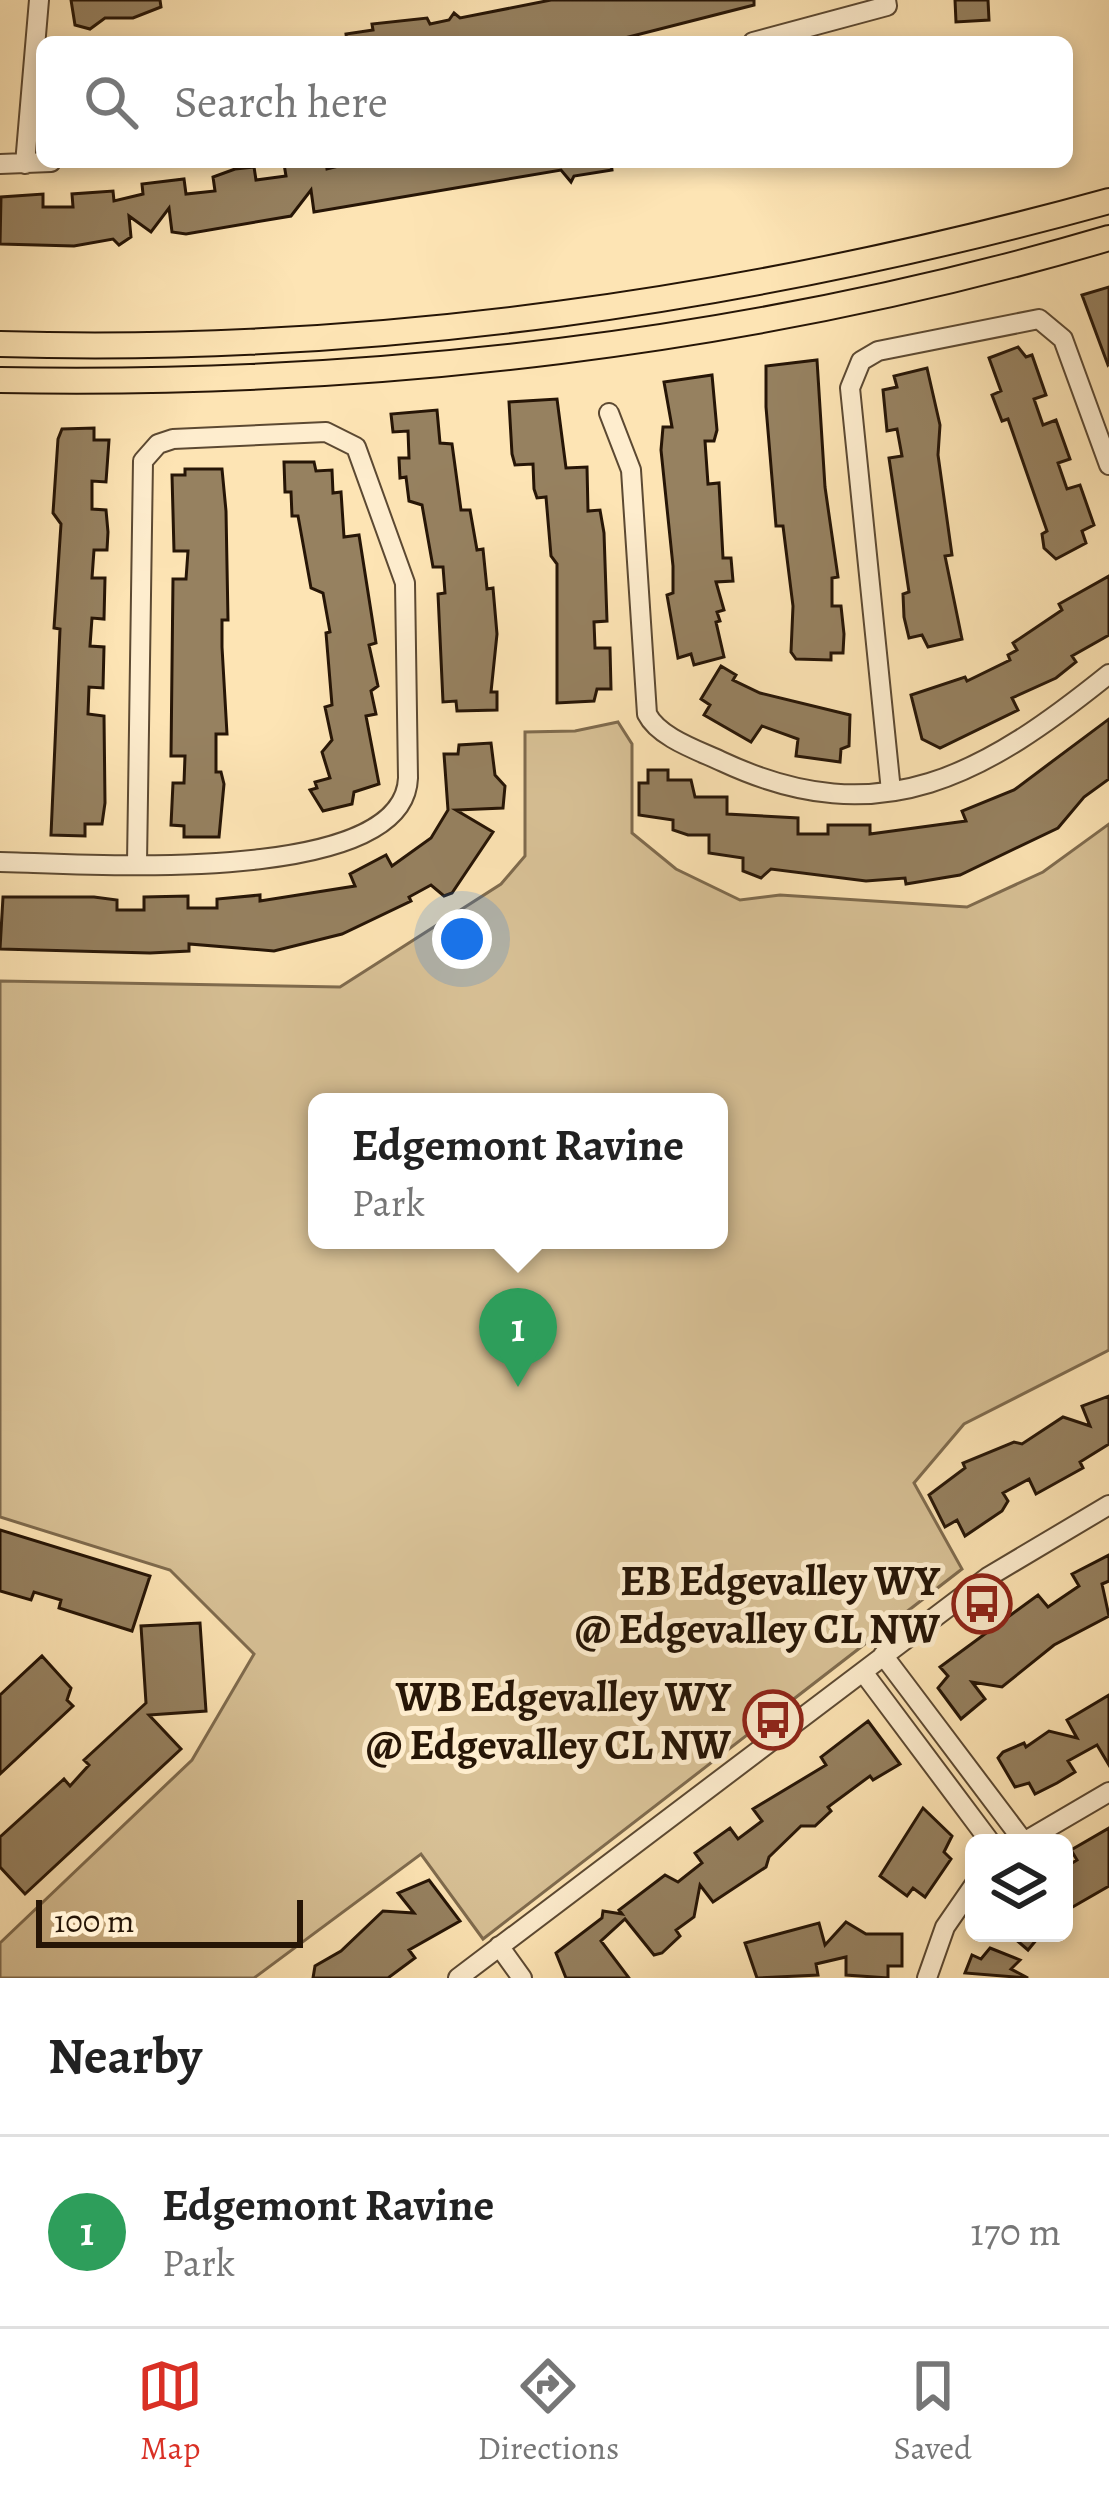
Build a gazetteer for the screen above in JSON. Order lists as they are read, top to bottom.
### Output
{
  "places": {
    "bus stop": ["EB Edgevalley WY @ Edgevalley CL NW", "WB Edgevalley WY @ Edgevalley CL NW"]
  },
  "scale_bar": "100 m",
  "page": {
    "search": "Search here",
    "popup": ["Edgemont Ravine", "Park"],
    "pins": "1",
    "scale": "100 m",
    "heading": "Nearby",
    "list": [
      {
        "mark": "1",
        "name": "Edgemont Ravine",
        "note": "Park",
        "value": "170 m"
      }
    ],
    "nav": ["Map", "Directions", "Saved"]
  }
}
